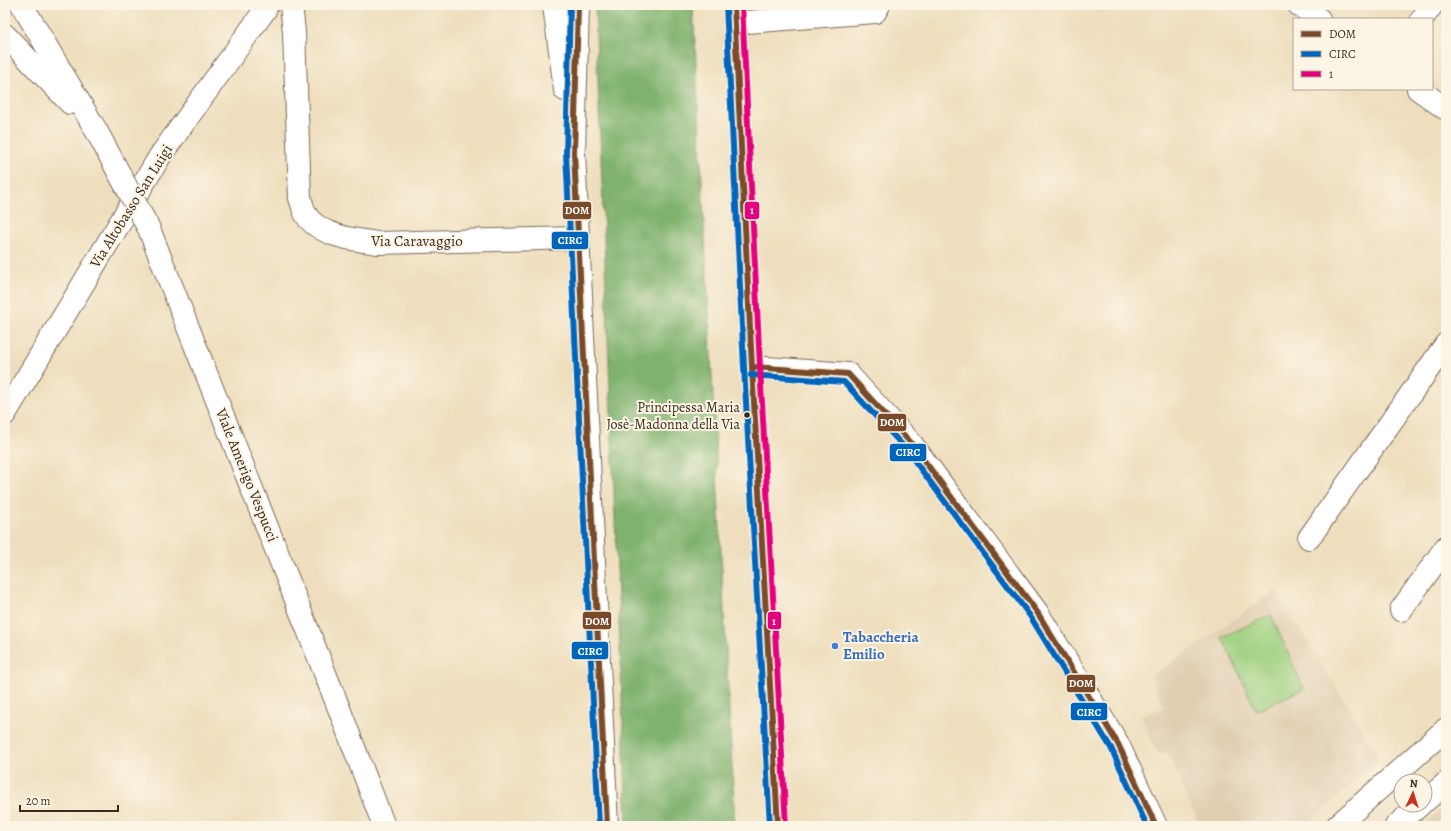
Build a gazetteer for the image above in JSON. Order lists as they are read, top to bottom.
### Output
{
  "streets": {
    "street": ["Via Altobasso San Luigi", "Via Caravaggio", "Viale Amerigo Vespucci"]
  },
  "places": ["Principessa Maria Josè-Madonna della Via", "Tabaccheria Emilio"],
  "lines": ["transit line DOM", "transit line CIRC", "transit line 1"],
  "legend": ["DOM", "CIRC", "1"],
  "scale_bar": "20 m",
  "north": "top"
}
